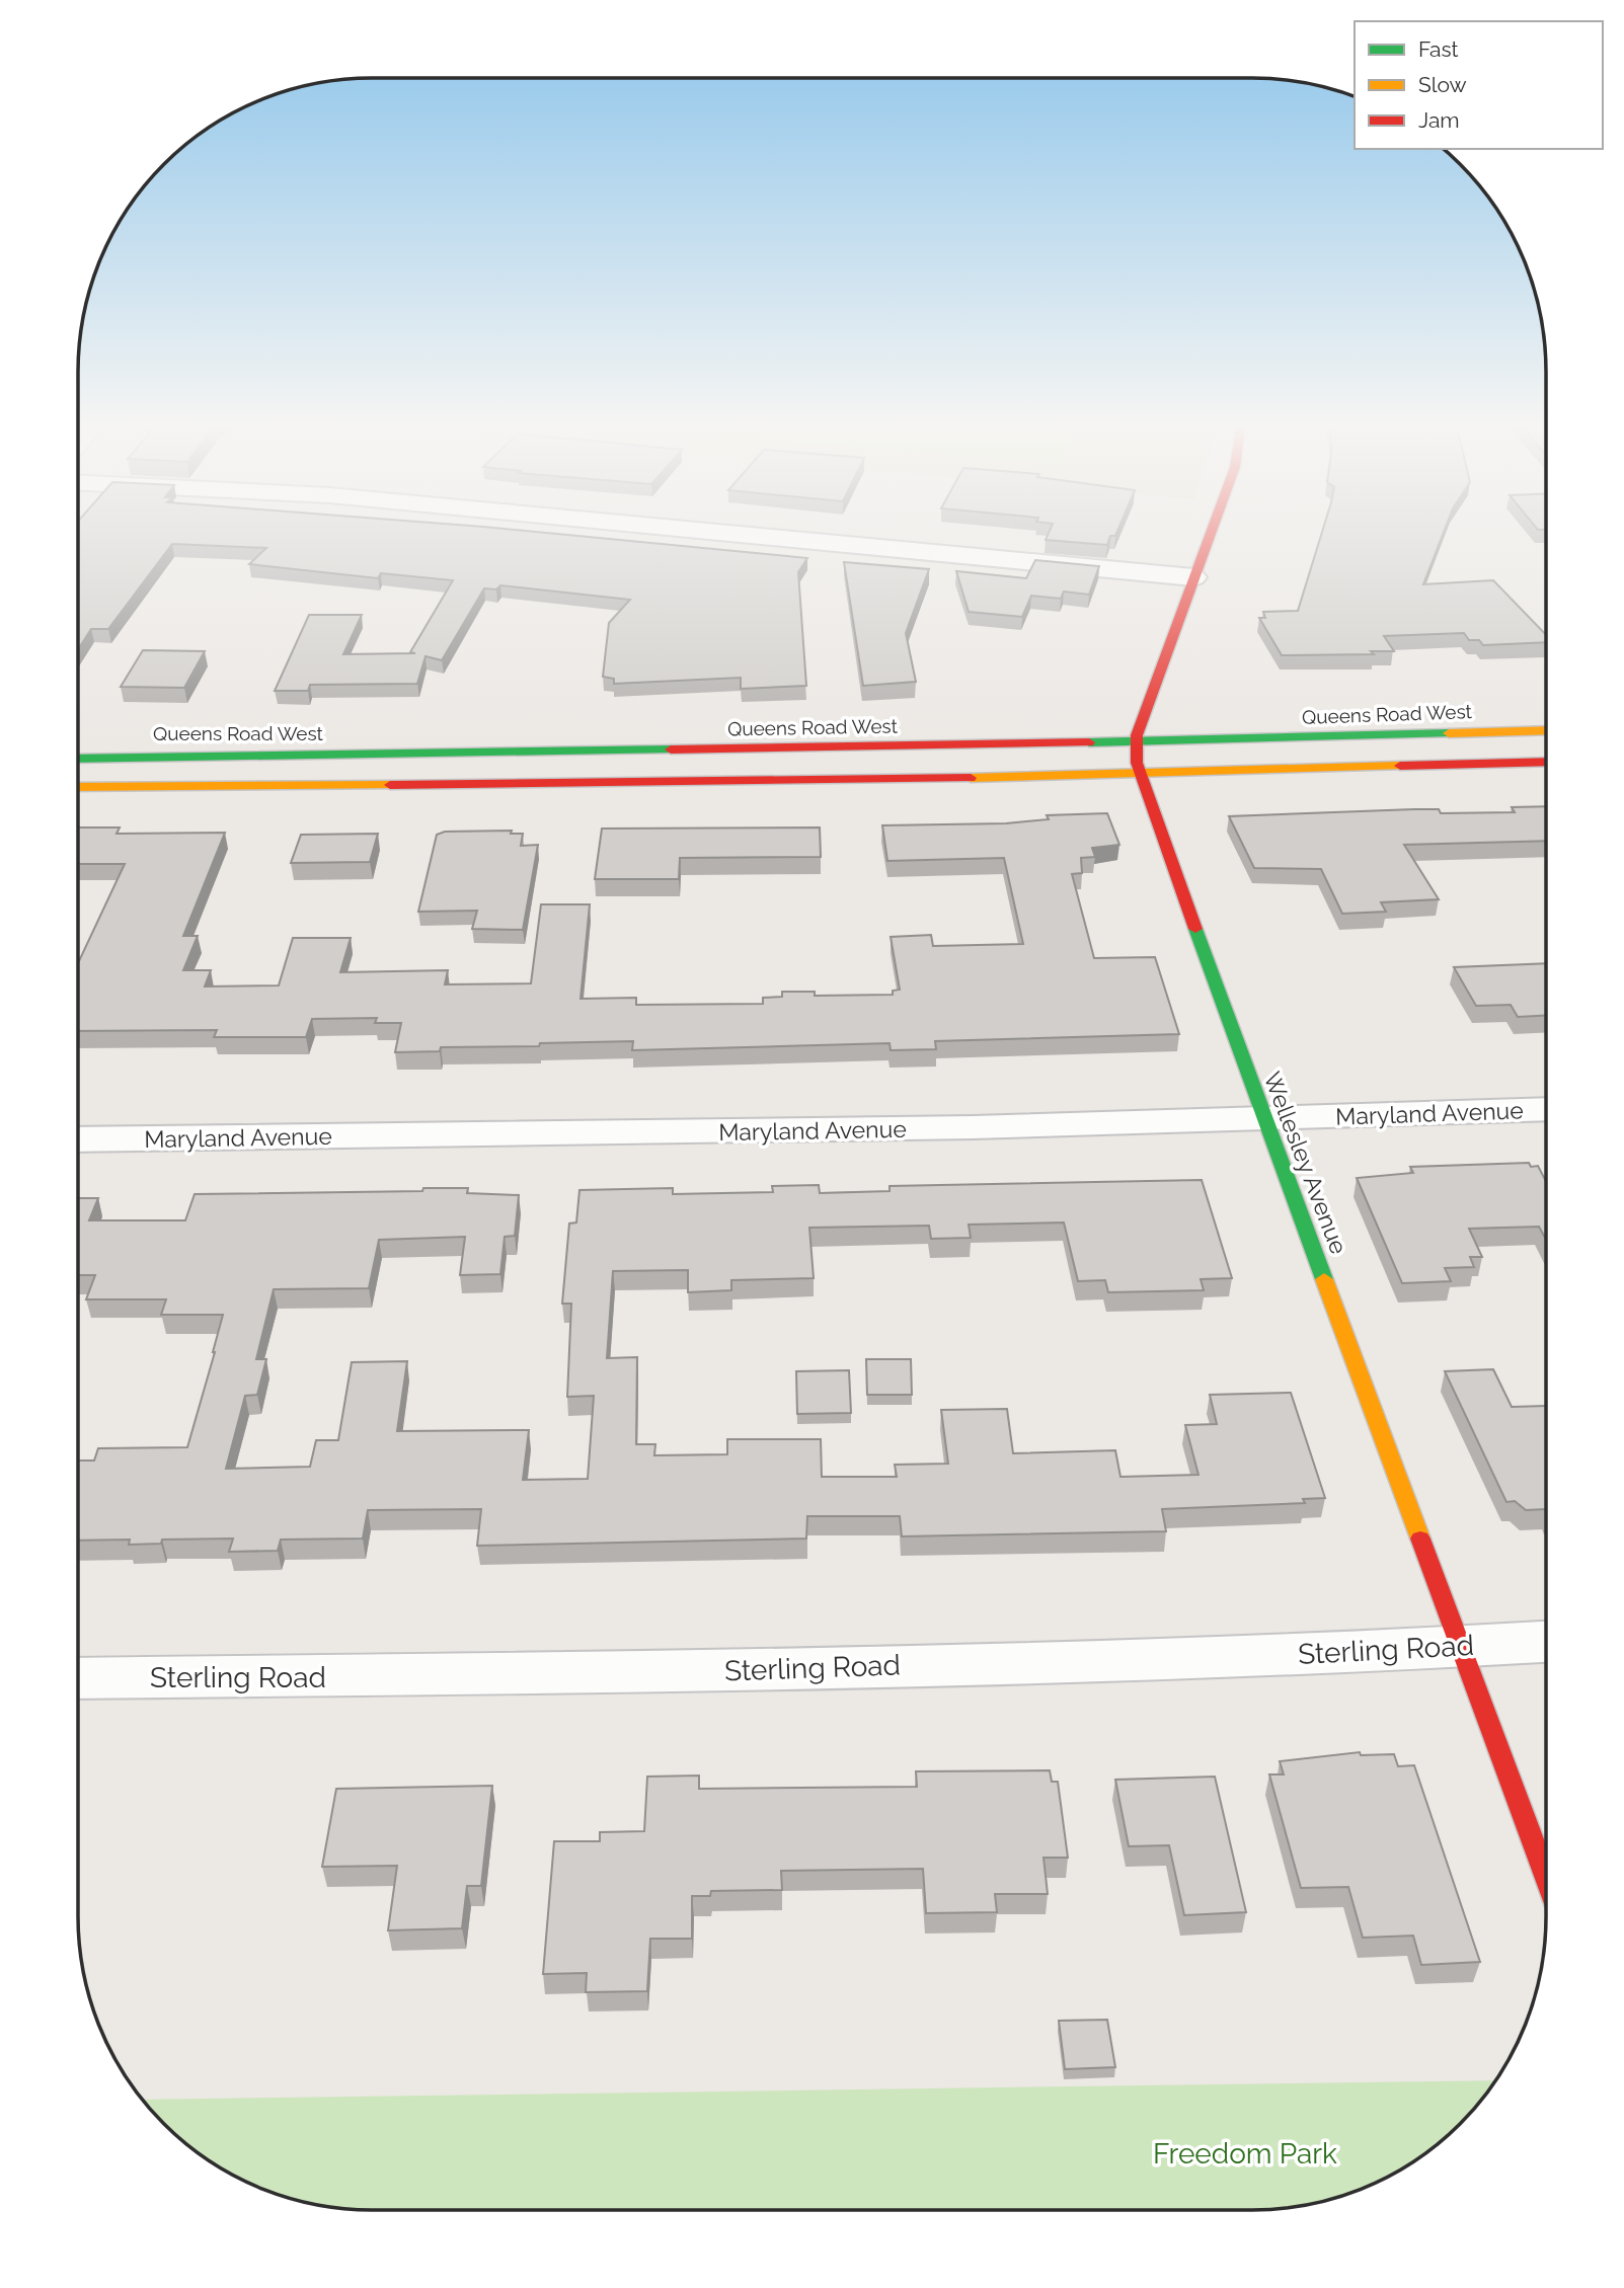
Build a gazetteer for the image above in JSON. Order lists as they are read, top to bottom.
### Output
{
  "streets": {
    "street": [
      "Queens Road West",
      "Maryland Avenue",
      "Wellesley Avenue",
      "Sterling Road"
    ]
  },
  "crossings": [
    ["Queens Road West", "Wellesley Avenue"],
    ["Maryland Avenue", "Wellesley Avenue"],
    ["Wellesley Avenue", "Sterling Road"]
  ],
  "parks": ["Freedom Park"],
  "legend": ["Fast", "Slow", "Jam"]
}
